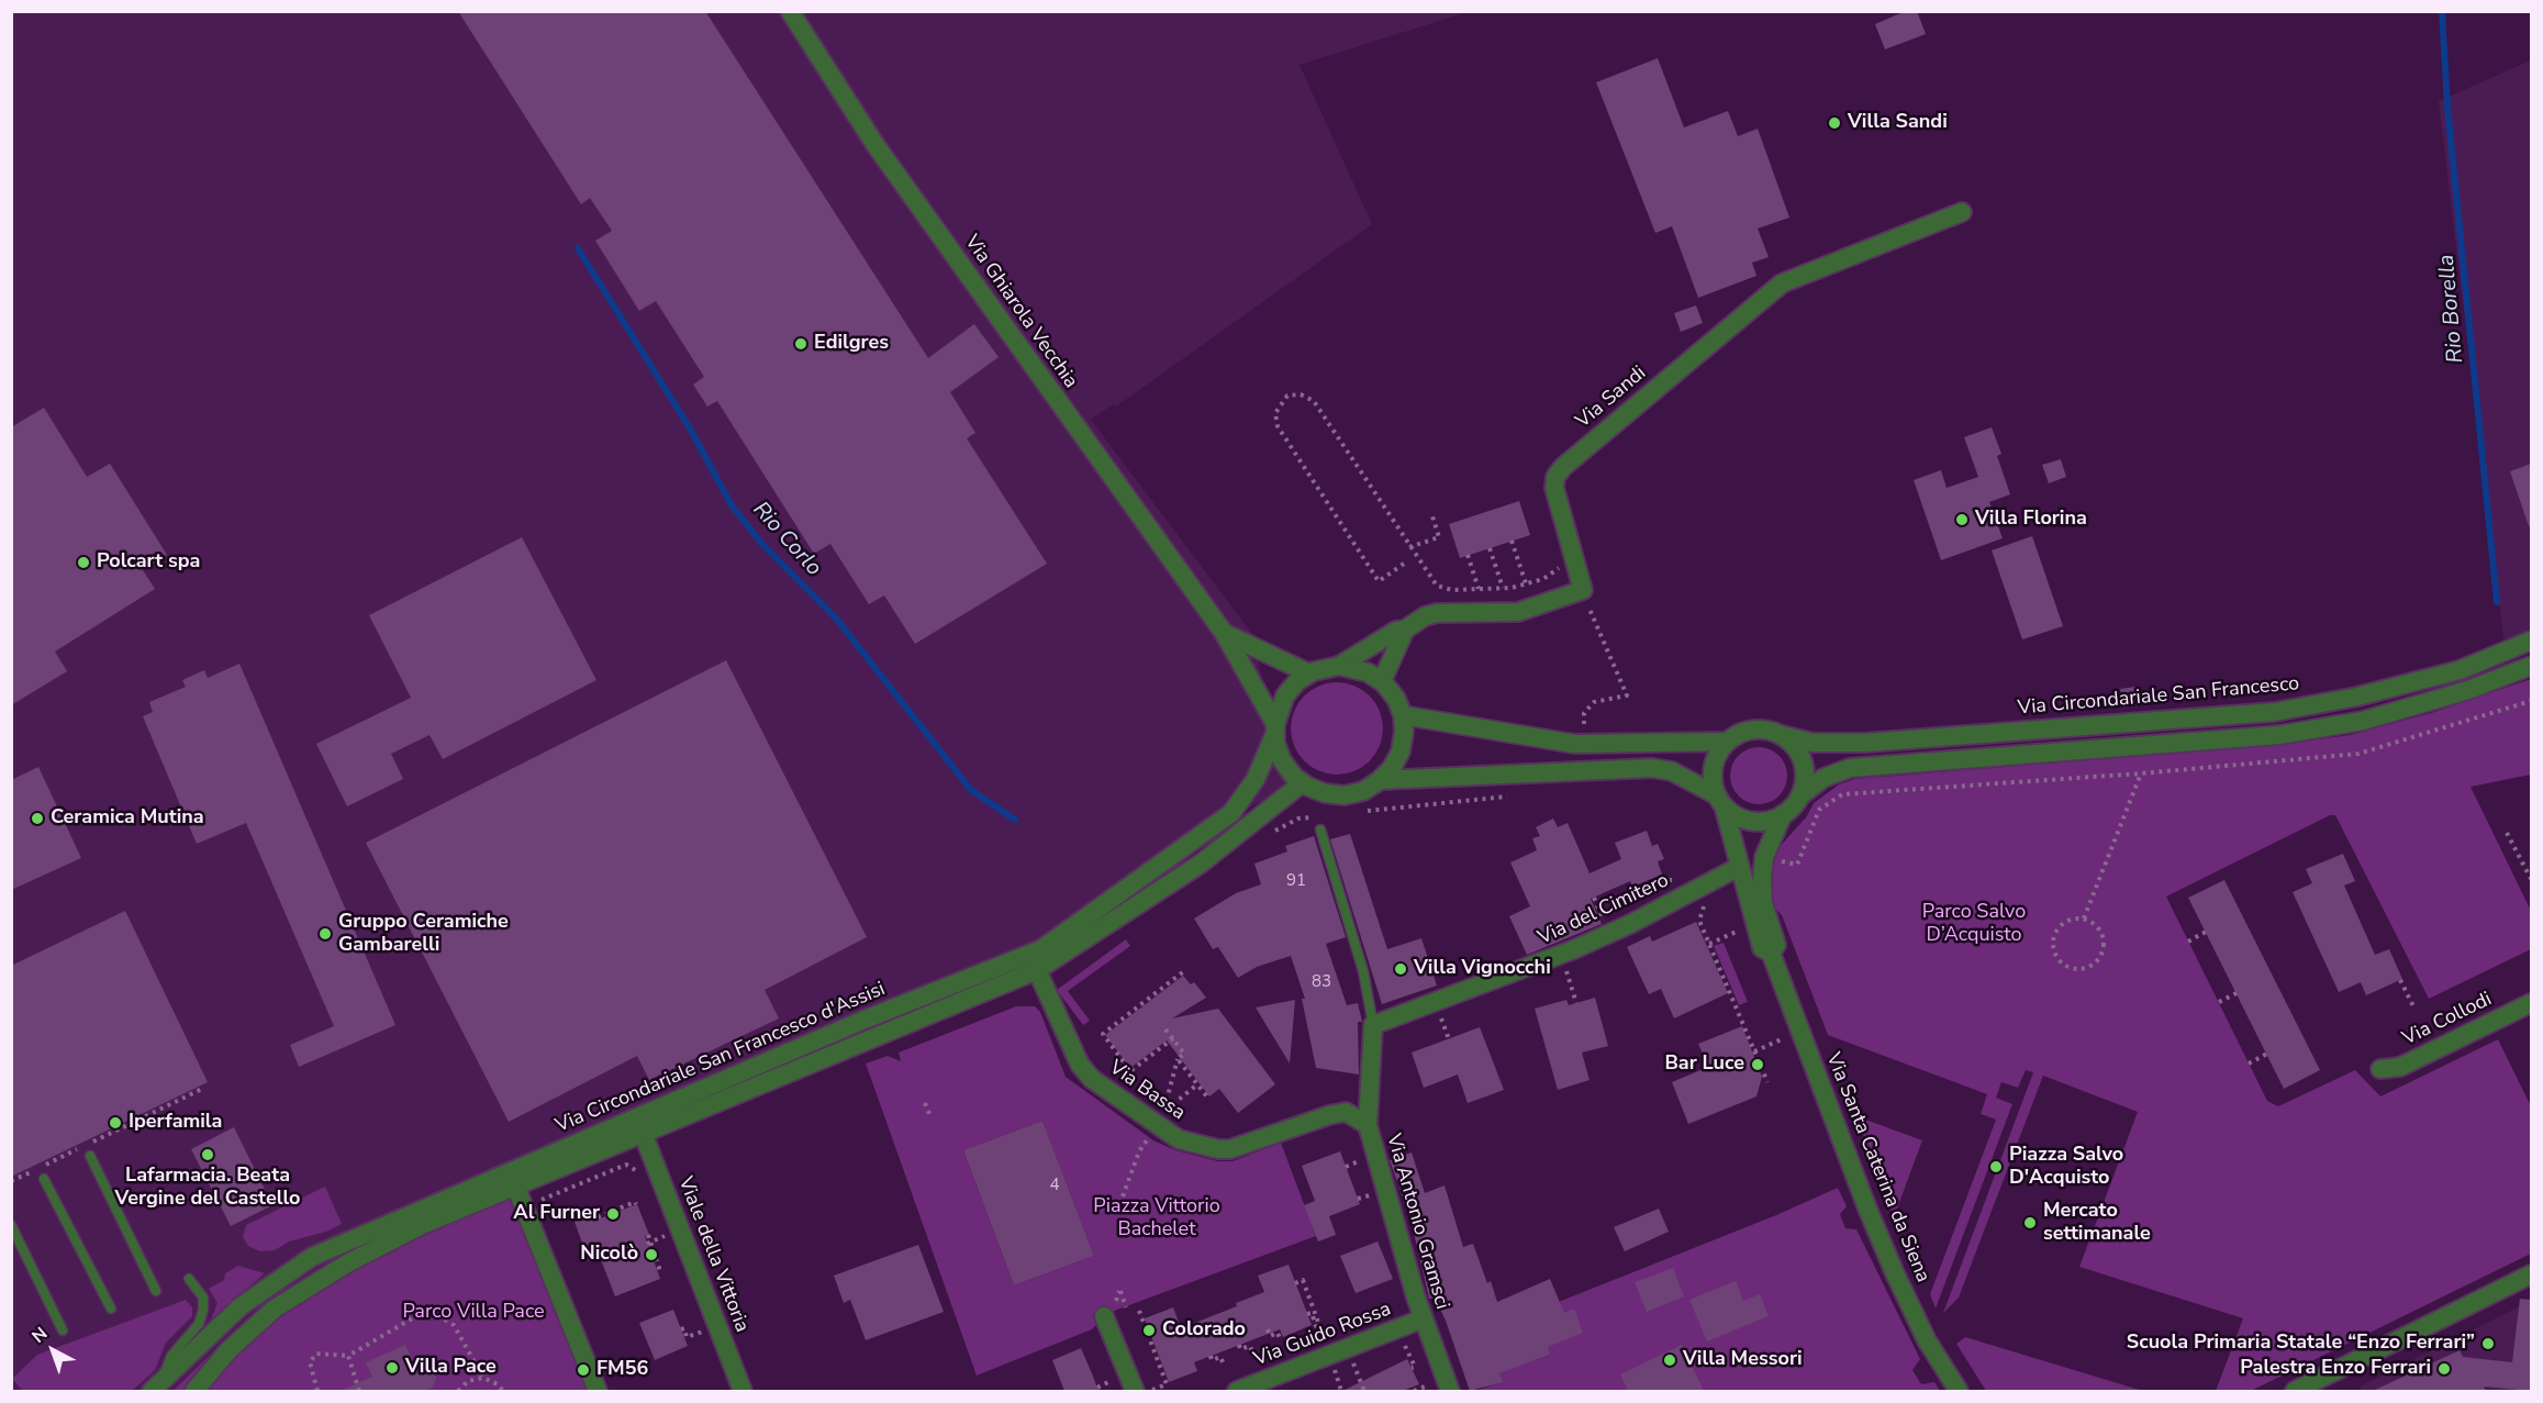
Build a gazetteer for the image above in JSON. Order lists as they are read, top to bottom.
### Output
{
  "streets": {
    "street": [
      "Via Ghiarola Vecchia",
      "Via Sandi",
      "Via Circondariale San Francesco",
      "Via del Cimitero",
      "Via Collodi",
      "Via Circondariale San Francesco d'Assisi",
      "Via Bassa",
      "Via Santa Caterina da Siena",
      "Via Antonio Gramsci",
      "Viale della Vittoria",
      "Via Guido Rossa"
    ]
  },
  "crossings": [
    ["Via Ghiarola Vecchia", "Via Circondariale San Francesco d'Assisi"],
    ["Via Circondariale San Francesco", "Via Santa Caterina da Siena"],
    ["Via del Cimitero", "Via Santa Caterina da Siena"],
    ["Via del Cimitero", "Via Antonio Gramsci"],
    ["Via Circondariale San Francesco d'Assisi", "Via Bassa"],
    ["Via Circondariale San Francesco d'Assisi", "Viale della Vittoria"],
    ["Via Bassa", "Via Antonio Gramsci"],
    ["Via Antonio Gramsci", "Via Guido Rossa"]
  ],
  "water": ["Rio Borella", "Rio Corlo"],
  "parks": ["Parco Salvo D’Acquisto", "Piazza Vittorio Bachelet", "Parco Villa Pace"],
  "places": [
    "Villa Sandi",
    "Edilgres",
    "Villa Florina",
    "Polcart spa",
    "Ceramica Mutina",
    "Gruppo Ceramiche Gambarelli",
    "Villa Vignocchi",
    "Bar Luce",
    "Iperfamila",
    "Lafarmacia. Beata Vergine del Castello",
    "Piazza Salvo D'Acquisto",
    "Al Furner",
    "Mercato settimanale",
    "Nicolò",
    "Colorado",
    "Scuola Primaria Statale “Enzo Ferrari”",
    "Villa Messori",
    "Villa Pace",
    "Palestra Enzo Ferrari",
    "FM56"
  ],
  "house_numbers": ["91", "83", "4"],
  "north": "top left"
}
